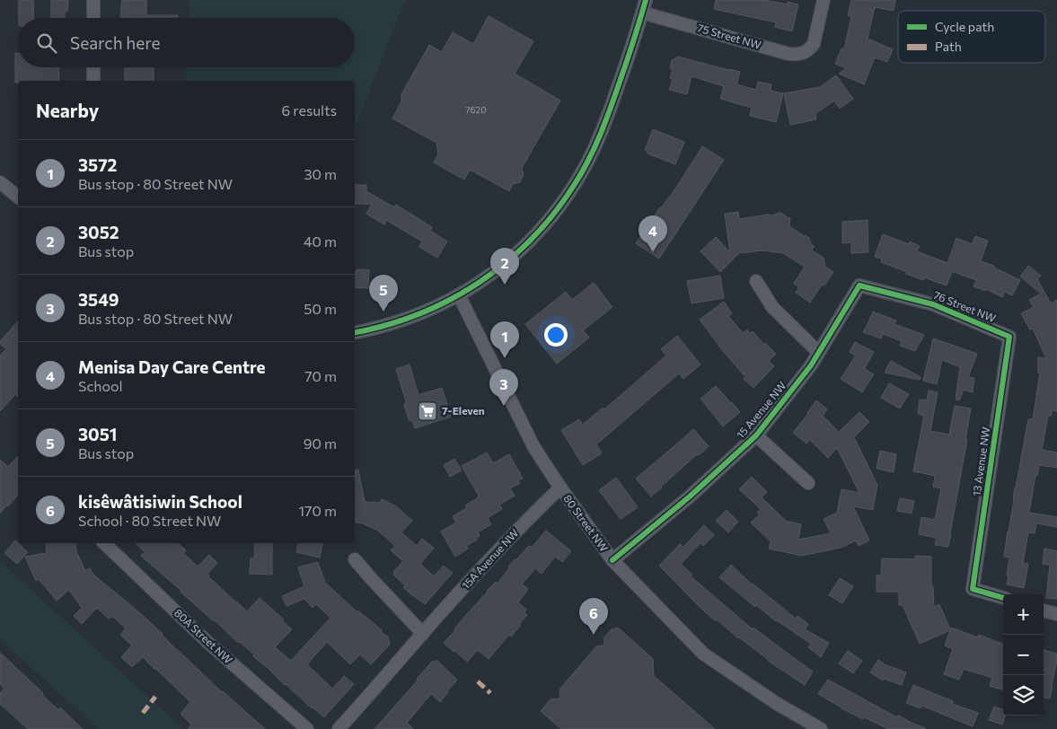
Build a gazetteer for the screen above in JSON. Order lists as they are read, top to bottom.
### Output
{
  "streets": {
    "street": [
      "75 Street NW",
      "76 Street NW",
      "15 Avenue NW",
      "13 Avenue NW",
      "80 Street NW",
      "15A Avenue NW",
      "80A Street NW"
    ]
  },
  "crossings": [
    ["76 Street NW", "15 Avenue NW"],
    ["76 Street NW", "13 Avenue NW"],
    ["15 Avenue NW", "80 Street NW"],
    ["80 Street NW", "15A Avenue NW"]
  ],
  "places": {
    "supermarket": ["7-Eleven"]
  },
  "house_numbers": ["7620"],
  "legend": ["Cycle path", "Path"],
  "page": {
    "search": "Search here",
    "heading": ["Nearby", "6 results"],
    "list": [
      {
        "mark": "1",
        "name": "3572",
        "note": "Bus stop · 80 Street NW",
        "value": "30 m"
      },
      {
        "mark": "2",
        "name": "3052",
        "note": "Bus stop",
        "value": "40 m"
      },
      {
        "mark": "3",
        "name": "3549",
        "note": "Bus stop · 80 Street NW",
        "value": "50 m"
      },
      {
        "mark": "4",
        "name": "Menisa Day Care Centre",
        "note": "School",
        "value": "70 m"
      },
      {
        "mark": "5",
        "name": "3051",
        "note": "Bus stop",
        "value": "90 m"
      },
      {
        "mark": "6",
        "name": "kisêwâtisiwin School",
        "note": "School · 80 Street NW",
        "value": "170 m"
      }
    ],
    "pins": [
      "4",
      "2",
      "5",
      "1",
      "3",
      "6"
    ],
    "map_buttons": ["+", "−"]
  }
}
